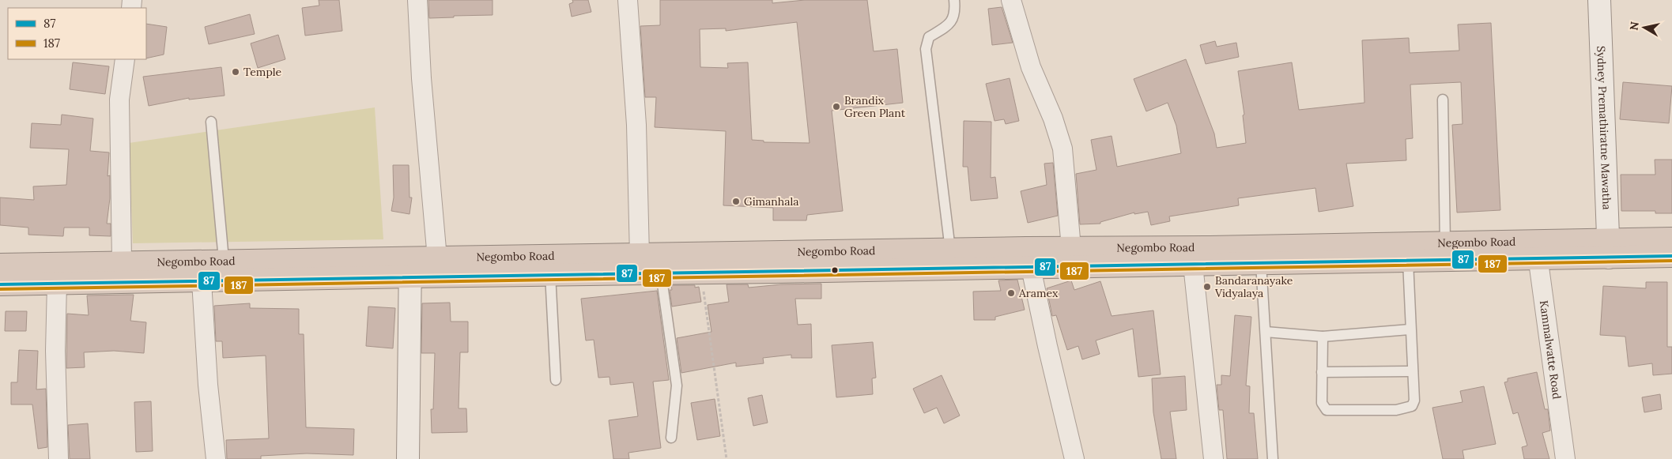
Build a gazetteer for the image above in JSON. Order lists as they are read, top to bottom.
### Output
{
  "streets": {
    "highway": ["Negombo Road"],
    "street": ["Sydney Premathiratne Mawatha", "Kammalwatte Road"]
  },
  "crossings": [
    ["Sydney Premathiratne Mawatha", "Negombo Road"],
    ["Negombo Road", "Kammalwatte Road"]
  ],
  "places": [
    "Temple",
    "Brandix Green Plant",
    "Gimanhala",
    "Bandaranayake Vidyalaya",
    "Aramex"
  ],
  "lines": ["transit line 87", "transit line 187"],
  "legend": ["87", "187"],
  "north": "left"
}
